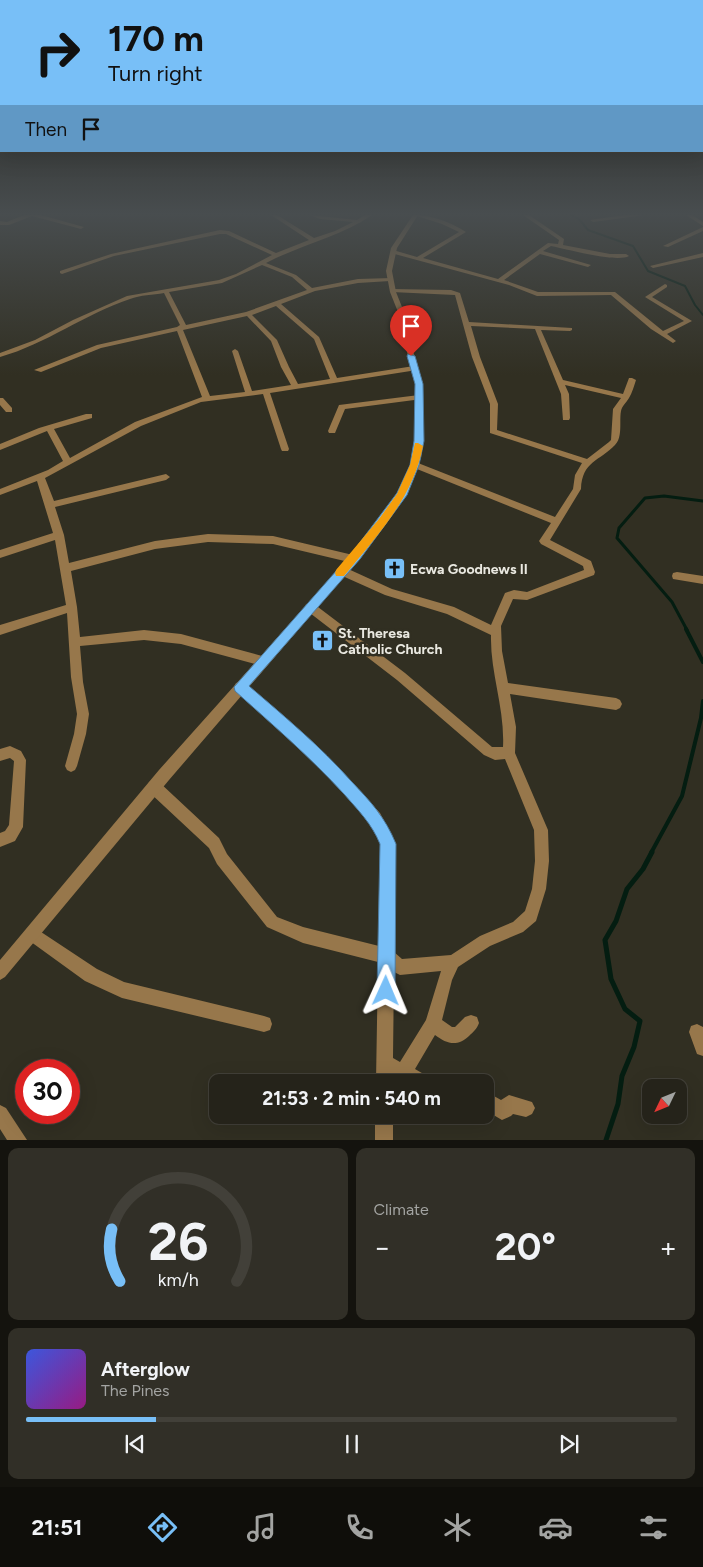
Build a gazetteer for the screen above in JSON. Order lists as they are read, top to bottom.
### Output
{
  "places": {
    "church": ["Ecwa Goodnews II", "St. Theresa Catholic Church"]
  },
  "north": "bottom left",
  "page": {
    "turn": ["170 m", "Turn right"],
    "then": "Then",
    "limit": "30",
    "trip": "21:53 · 2 min · 540 m",
    "tile": "Climate",
    "heat": ["−", "20°", "+"],
    "song": ["Afterglow", "The Pines"],
    "tabs": "21:51",
    "gauge": ["26", "km/h"]
  }
}
